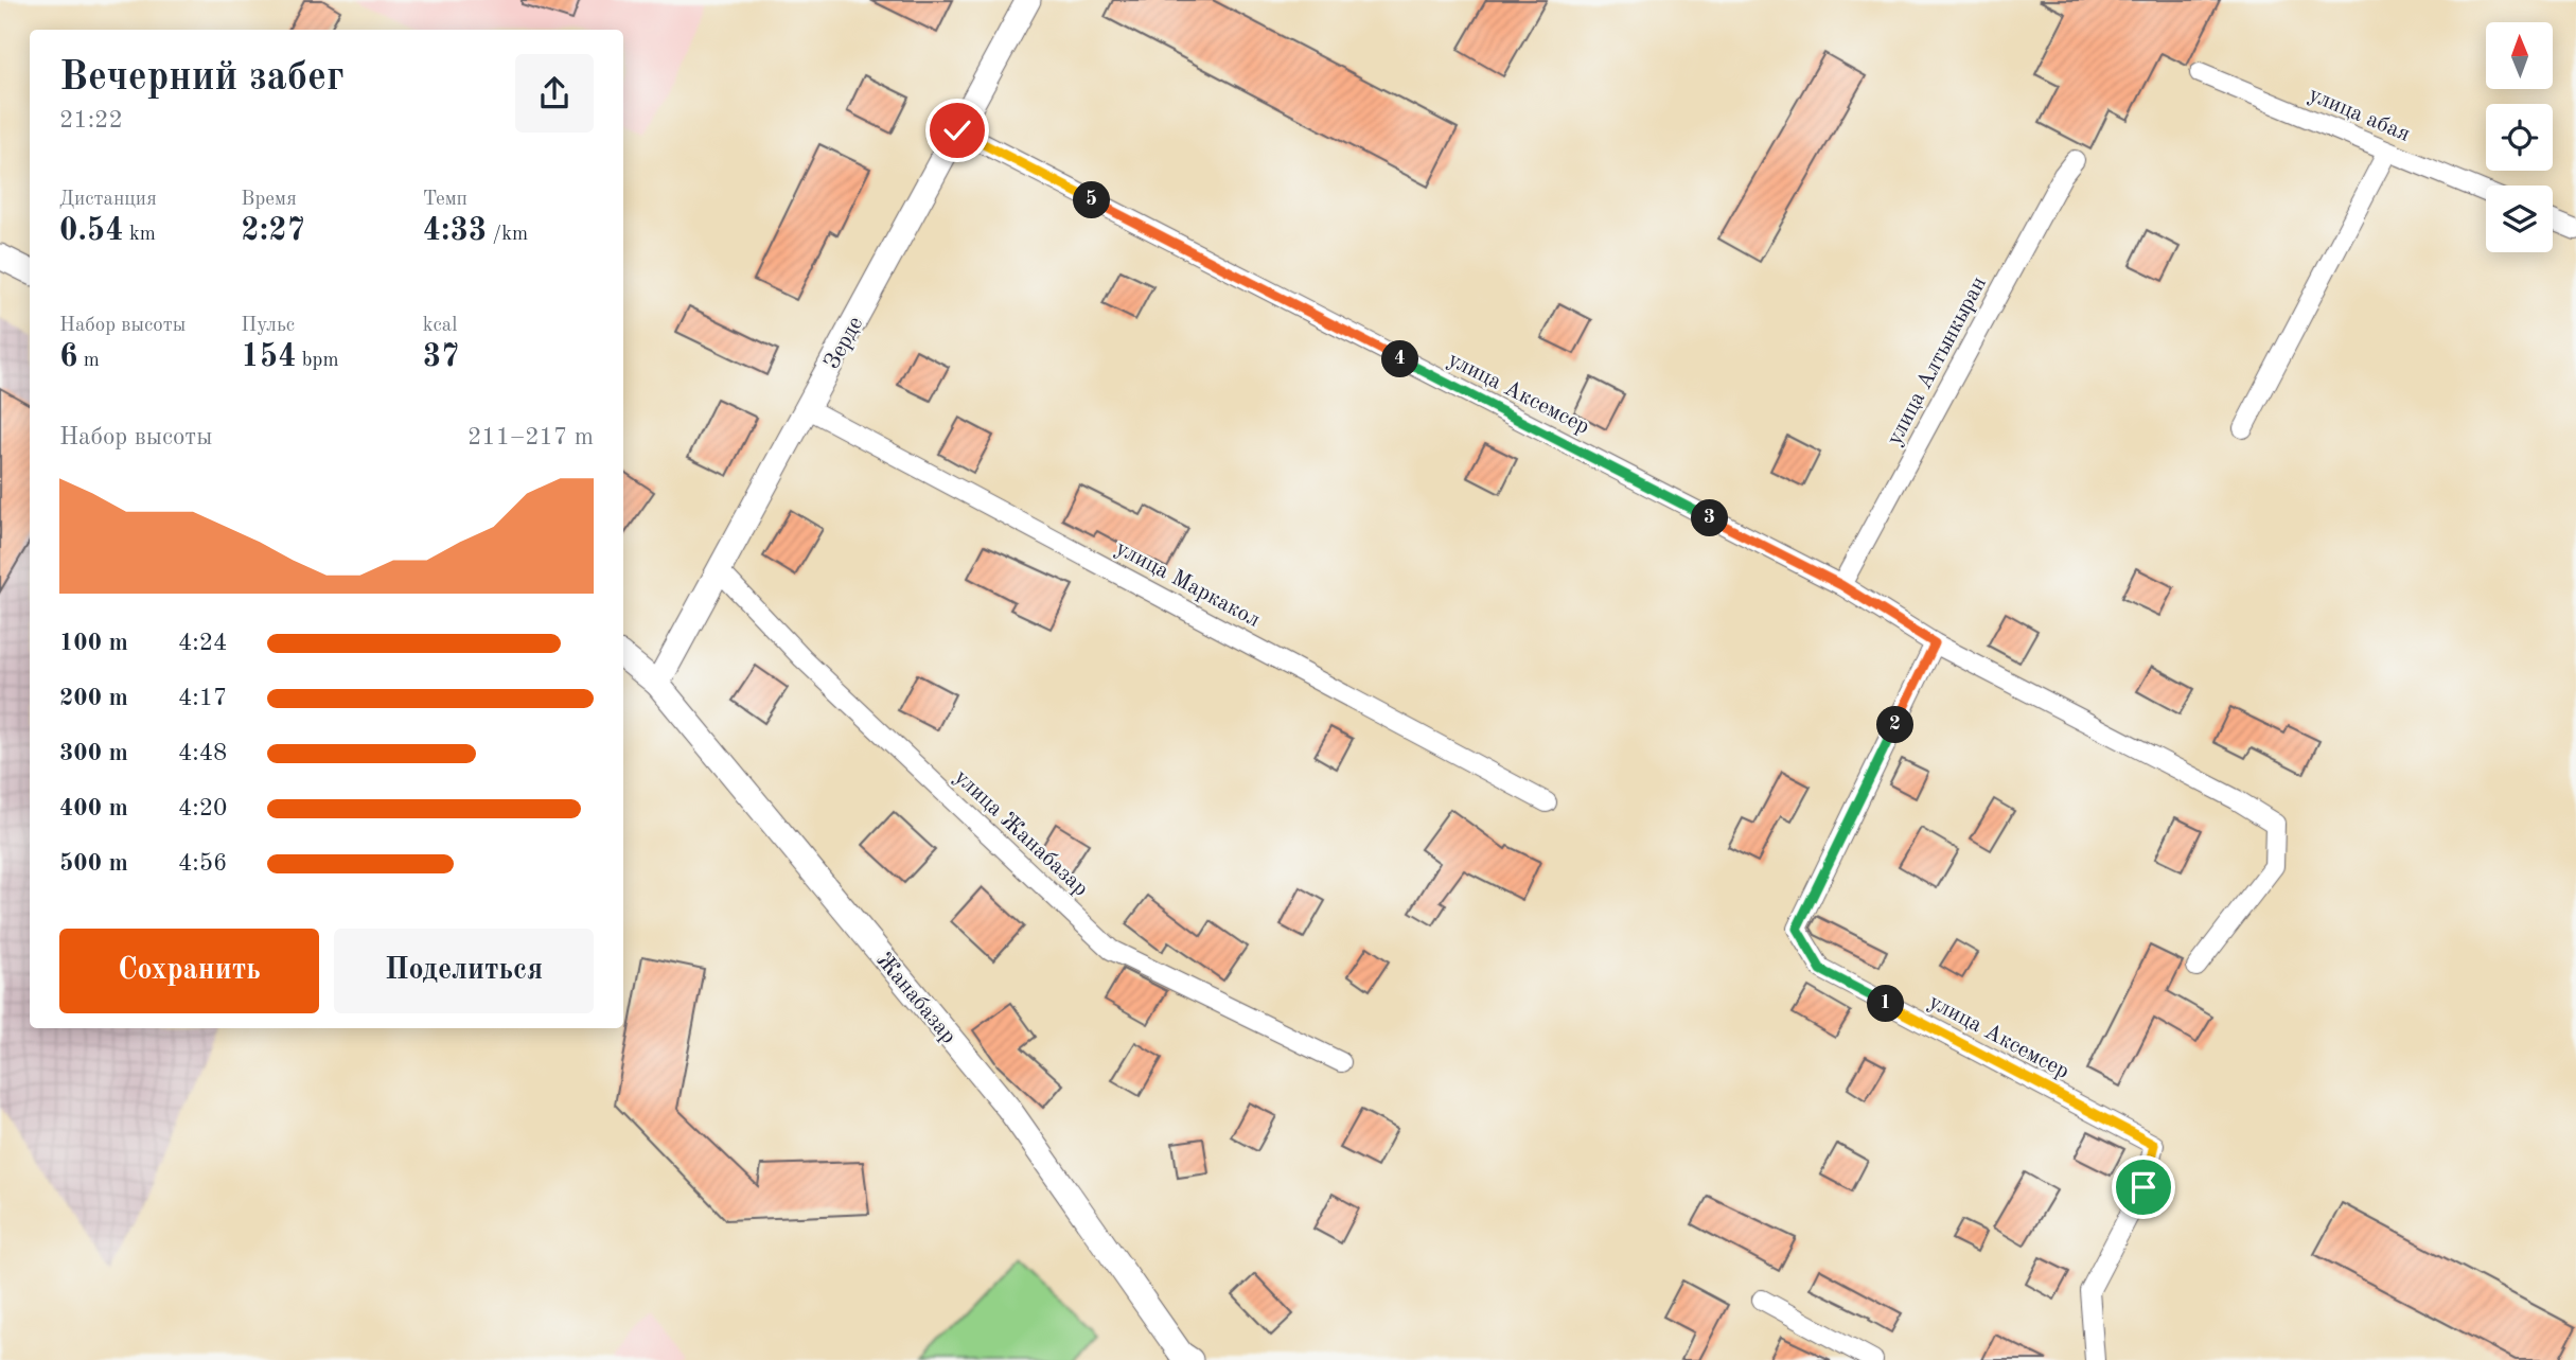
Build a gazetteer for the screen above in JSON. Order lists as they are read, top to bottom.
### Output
{
  "streets": {
    "street": [
      "улица абая",
      "Зерде",
      "улица Алтынкыран",
      "улица Аксемсер",
      "улица Маркакол",
      "улица Жанабазар",
      "Жанабазар"
    ]
  },
  "crossings": [
    ["Зерде", "улица Аксемсер"],
    ["Зерде", "улица Маркакол"],
    ["Зерде", "улица Жанабазар"],
    ["Зерде", "Жанабазар"],
    ["улица Алтынкыран", "улица Аксемсер"]
  ],
  "north": "top",
  "page": {
    "heading": ["Вечерний забег", "21:22"],
    "stats": [
      ["Дистанция", "0.54 km"],
      ["Время", "2:27"],
      ["Темп", "4:33 /km"],
      ["Набор высоты", "6 m"],
      ["Пульс", "154 bpm"],
      ["kcal", "37"]
    ],
    "pins": [
      "5",
      "4",
      "3",
      "2",
      "1"
    ],
    "chart": ["Набор высоты", "211–217 m"],
    "list": [
      {
        "name": "100 m",
        "note": "4:24"
      },
      {
        "name": "200 m",
        "note": "4:17"
      },
      {
        "name": "300 m",
        "note": "4:48"
      },
      {
        "name": "400 m",
        "note": "4:20"
      },
      {
        "name": "500 m",
        "note": "4:56"
      }
    ],
    "buttons": ["Сохранить", "Поделиться"]
  }
}
